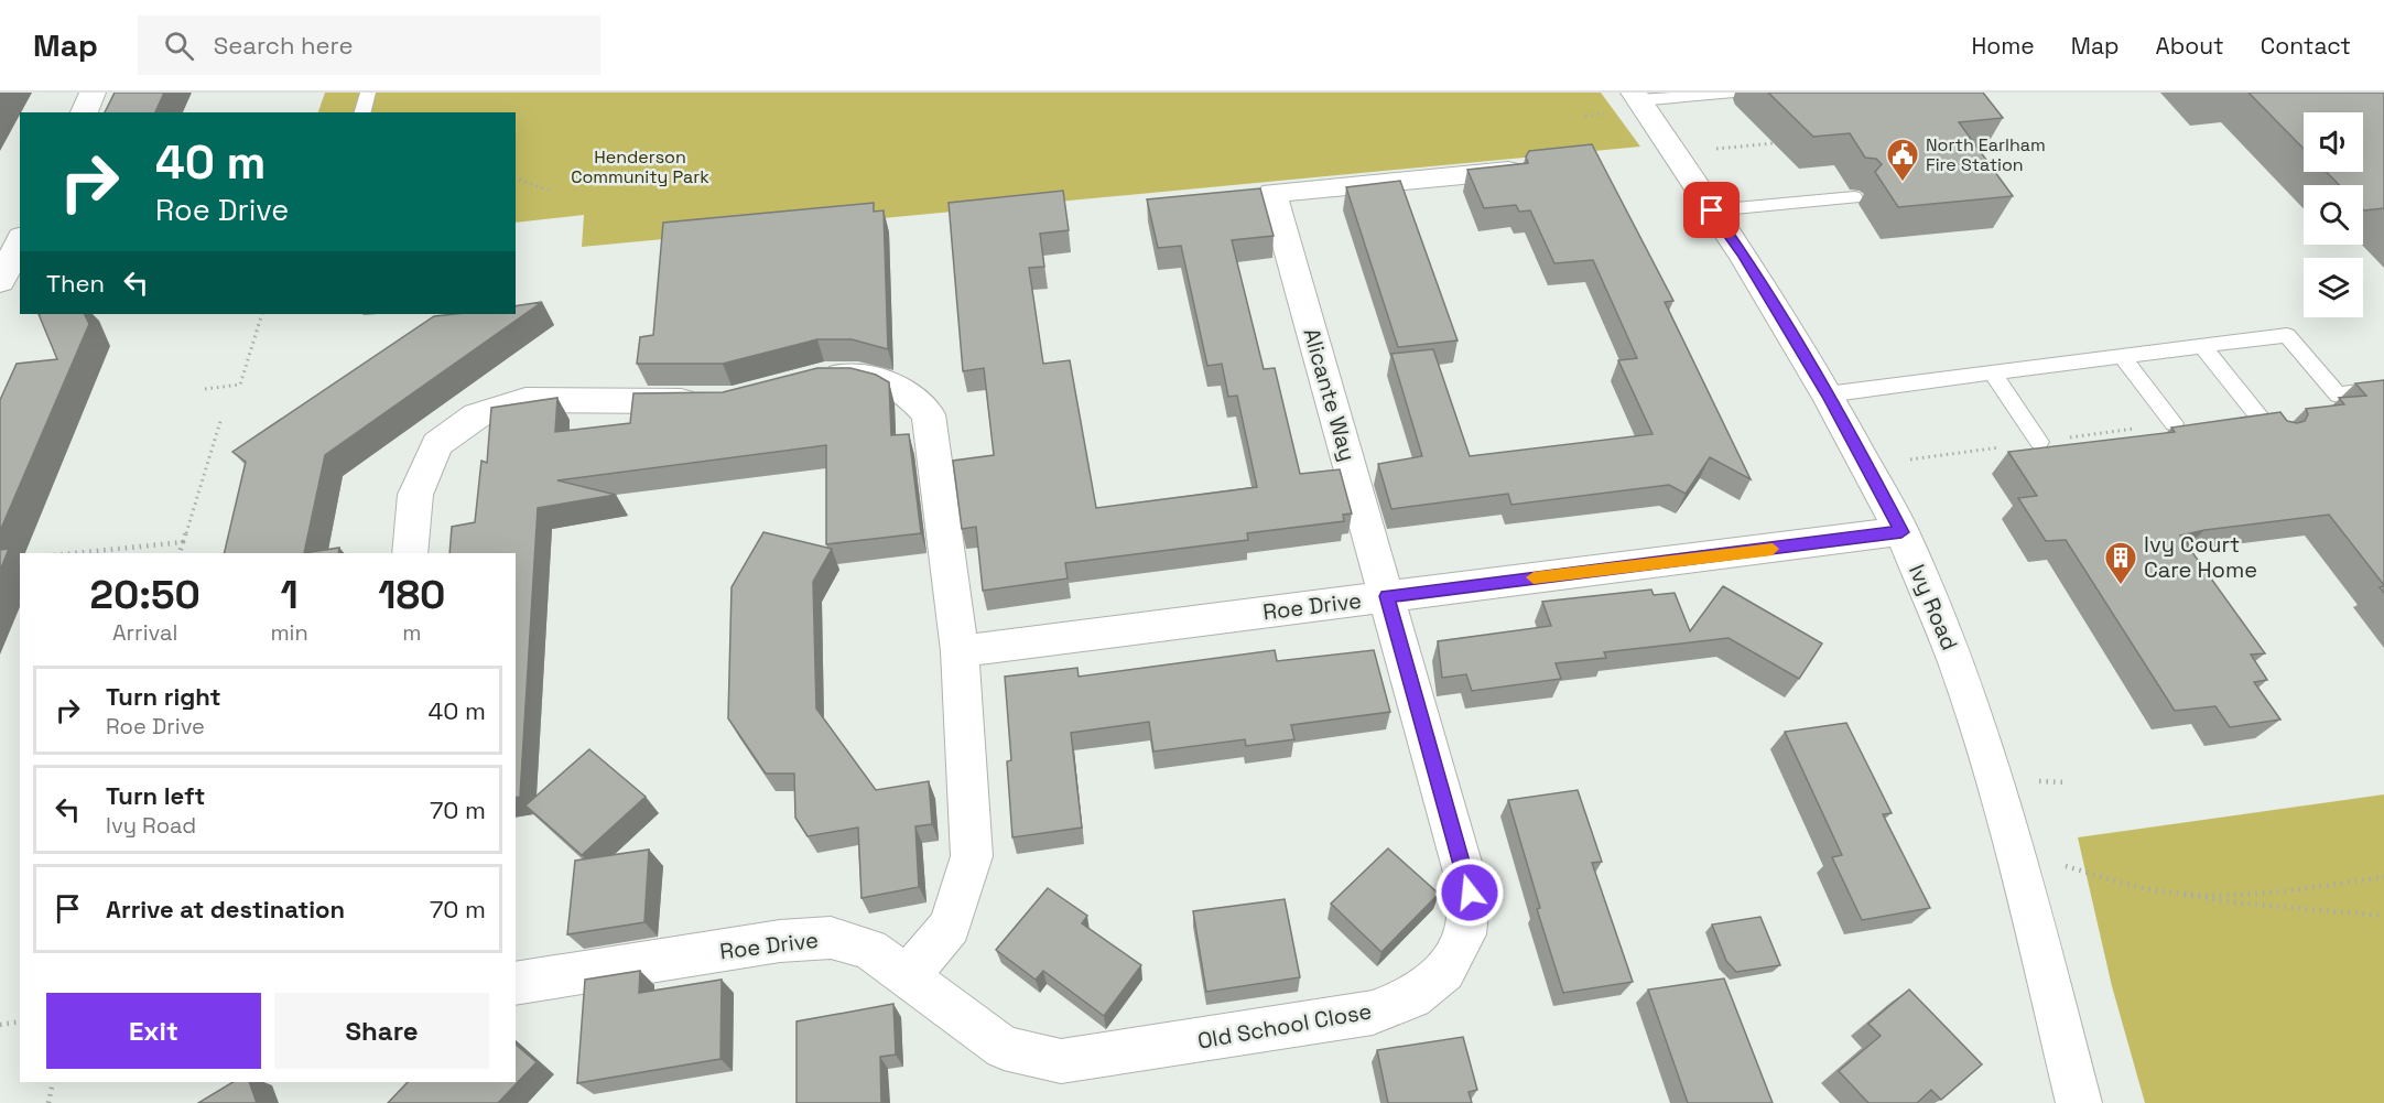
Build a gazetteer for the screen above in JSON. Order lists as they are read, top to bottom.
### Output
{
  "streets": {
    "street": [
      "Alicante Way",
      "Roe Drive",
      "Ivy Road",
      "Old School Close"
    ]
  },
  "crossings": [
    ["Alicante Way", "Roe Drive"],
    ["Alicante Way", "Old School Close"],
    ["Roe Drive", "Ivy Road"],
    ["Roe Drive", "Old School Close"]
  ],
  "parks": ["Henderson Community Park"],
  "places": {
    "public building": ["North Earlham Fire Station"],
    "building": ["Ivy Court Care Home"]
  },
  "page": {
    "header": "Map",
    "search": "Search here",
    "nav": [
      "Home",
      "Map",
      "About",
      "Contact"
    ],
    "turn": ["40 m", "Roe Drive"],
    "then": "Then",
    "eta": [
      "20:50",
      "Arrival",
      "1",
      "min",
      "180",
      "m"
    ],
    "list": [
      {
        "name": "Turn right",
        "note": "Roe Drive",
        "value": "40 m"
      },
      {
        "name": "Turn left",
        "note": "Ivy Road",
        "value": "70 m"
      },
      {
        "name": "Arrive at destination",
        "value": "70 m"
      }
    ],
    "buttons": ["Exit", "Share"]
  }
}
